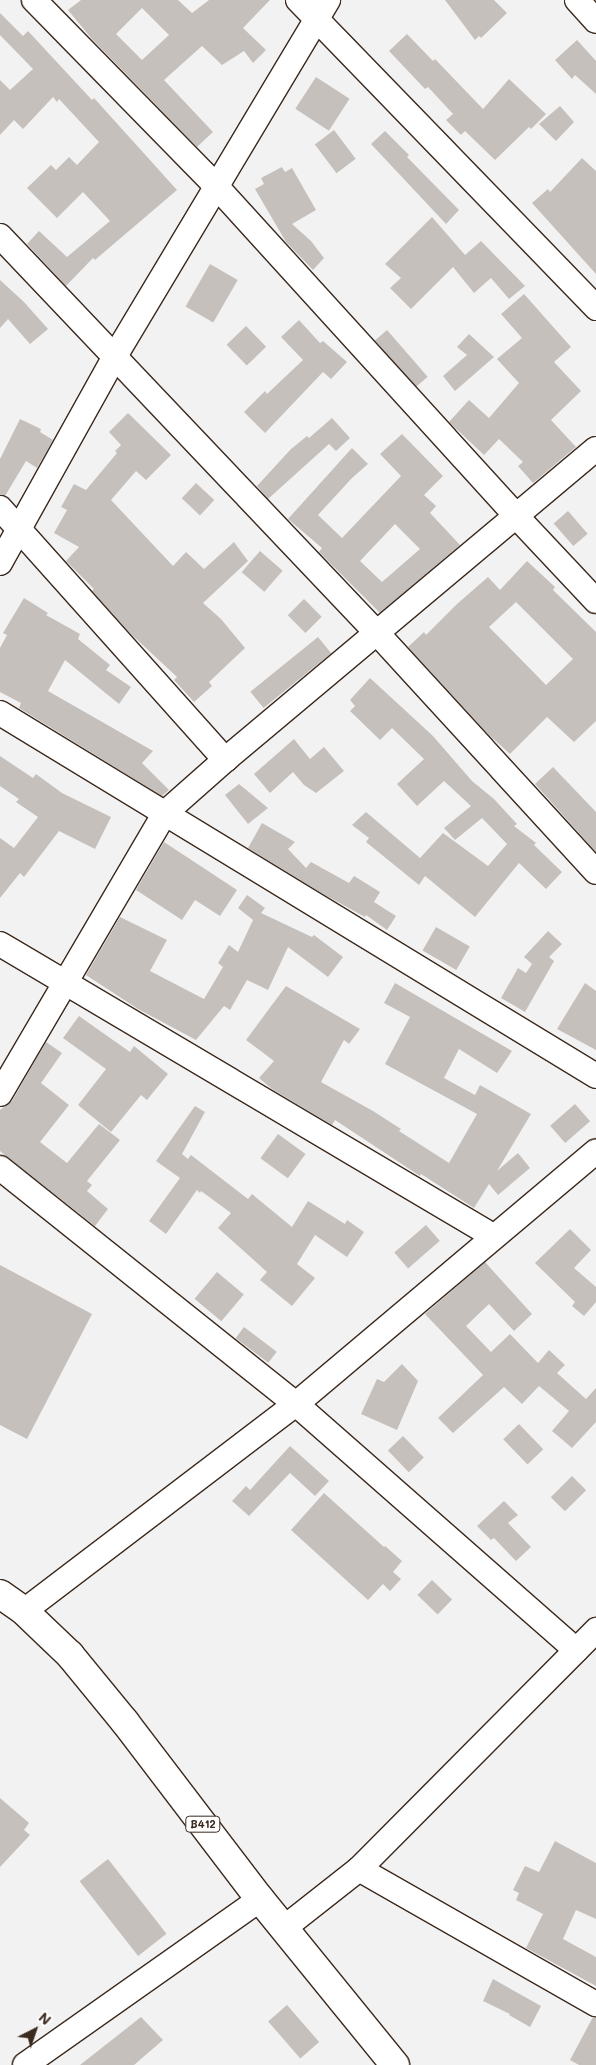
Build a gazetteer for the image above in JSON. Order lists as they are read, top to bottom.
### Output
{
  "streets": {
    "main road": ["B412"]
  },
  "north": "top right"
}
